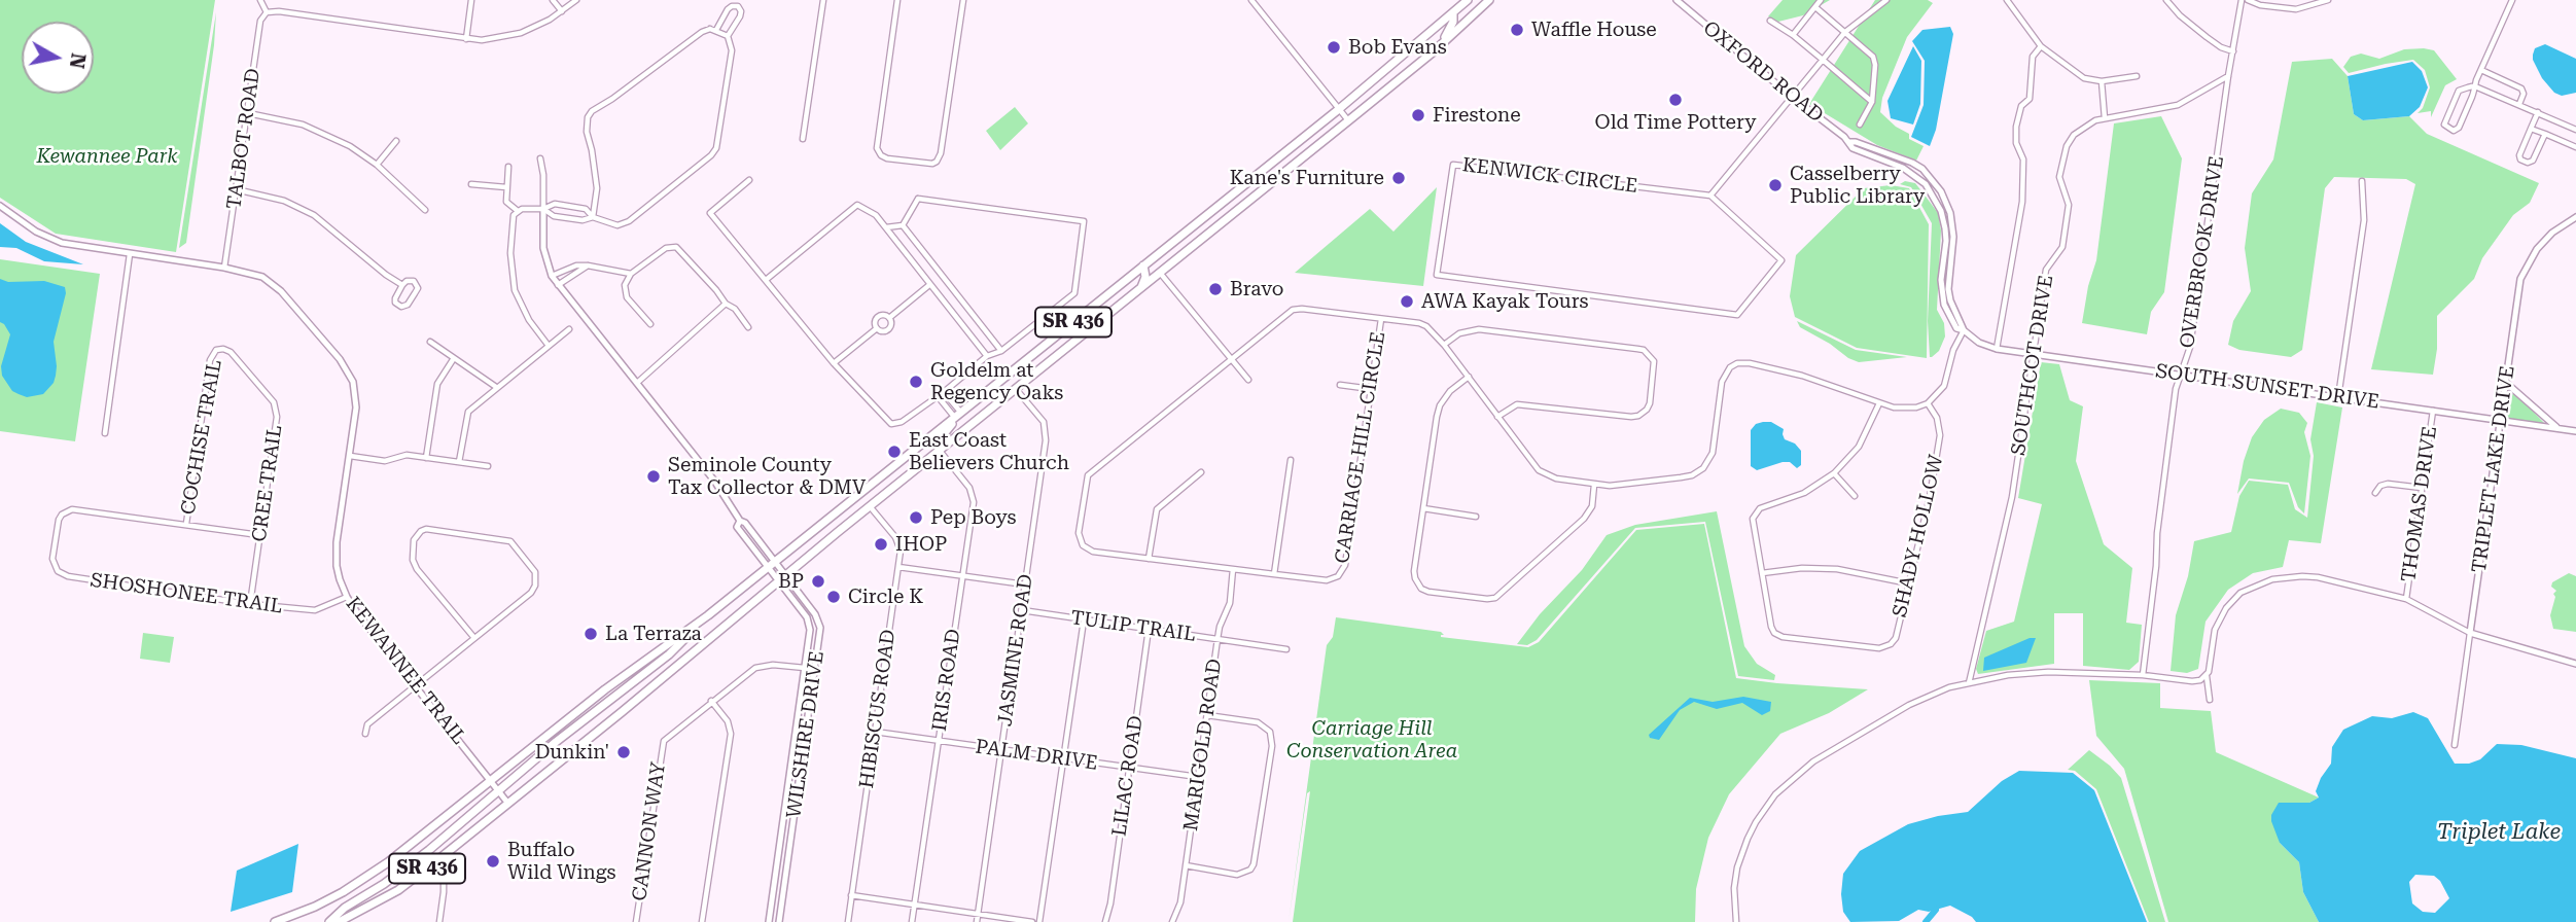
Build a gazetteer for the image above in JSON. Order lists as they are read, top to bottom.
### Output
{
  "streets": {
    "main road": ["SR 436"],
    "street": [
      "OXFORD ROAD",
      "TALBOT ROAD",
      "KENWICK CIRCLE",
      "OVERBROOK DRIVE",
      "SOUTHCOT DRIVE",
      "SOUTH SUNSET DRIVE",
      "COCHISE TRAIL",
      "CARRIAGE HILL CIRCLE",
      "TRIPLET LAKE DRIVE",
      "CREE TRAIL",
      "THOMAS DRIVE",
      "SHADY HOLLOW",
      "SHOSHONEE TRAIL",
      "TULIP TRAIL",
      "JASMINE ROAD",
      "KEWANNEE TRAIL",
      "IRIS ROAD",
      "HIBISCUS ROAD",
      "WILSHIRE DRIVE",
      "MARIGOLD ROAD",
      "PALM DRIVE",
      "LILAC ROAD",
      "CANNON WAY"
    ]
  },
  "crossings": [
    ["OXFORD ROAD", "SOUTHCOT DRIVE"],
    ["OXFORD ROAD", "SOUTH SUNSET DRIVE"],
    ["TALBOT ROAD", "KEWANNEE TRAIL"],
    ["OVERBROOK DRIVE", "SOUTHCOT DRIVE"],
    ["OVERBROOK DRIVE", "SOUTH SUNSET DRIVE"],
    ["SR 436", "JASMINE ROAD"],
    ["SR 436", "KEWANNEE TRAIL"],
    ["SR 436", "IRIS ROAD"],
    ["SR 436", "HIBISCUS ROAD"],
    ["SOUTHCOT DRIVE", "SOUTH SUNSET DRIVE"],
    ["SOUTH SUNSET DRIVE", "TRIPLET LAKE DRIVE"],
    ["SOUTH SUNSET DRIVE", "THOMAS DRIVE"],
    ["COCHISE TRAIL", "CREE TRAIL"],
    ["COCHISE TRAIL", "SHOSHONEE TRAIL"],
    ["CARRIAGE HILL CIRCLE", "MARIGOLD ROAD"],
    ["CREE TRAIL", "SHOSHONEE TRAIL"],
    ["SHOSHONEE TRAIL", "KEWANNEE TRAIL"],
    ["TULIP TRAIL", "JASMINE ROAD"],
    ["TULIP TRAIL", "MARIGOLD ROAD"],
    ["TULIP TRAIL", "LILAC ROAD"],
    ["JASMINE ROAD", "PALM DRIVE"],
    ["IRIS ROAD", "PALM DRIVE"],
    ["HIBISCUS ROAD", "PALM DRIVE"],
    ["MARIGOLD ROAD", "PALM DRIVE"],
    ["PALM DRIVE", "LILAC ROAD"]
  ],
  "water": ["Triplet Lake"],
  "parks": ["Kewannee Park", "Carriage Hill Conservation Area"],
  "places": [
    "Waffle House",
    "Bob Evans",
    "Old Time Pottery",
    "Firestone",
    "Kane's Furniture",
    "Casselberry Public Library",
    "Bravo",
    "AWA Kayak Tours",
    "Goldelm at Regency Oaks",
    "East Coast Believers Church",
    "Seminole County Tax Collector & DMV",
    "Pep Boys",
    "IHOP",
    "BP",
    "Circle K",
    "La Terraza",
    "Dunkin'",
    "Buffalo Wild Wings"
  ],
  "north": "right"
}
